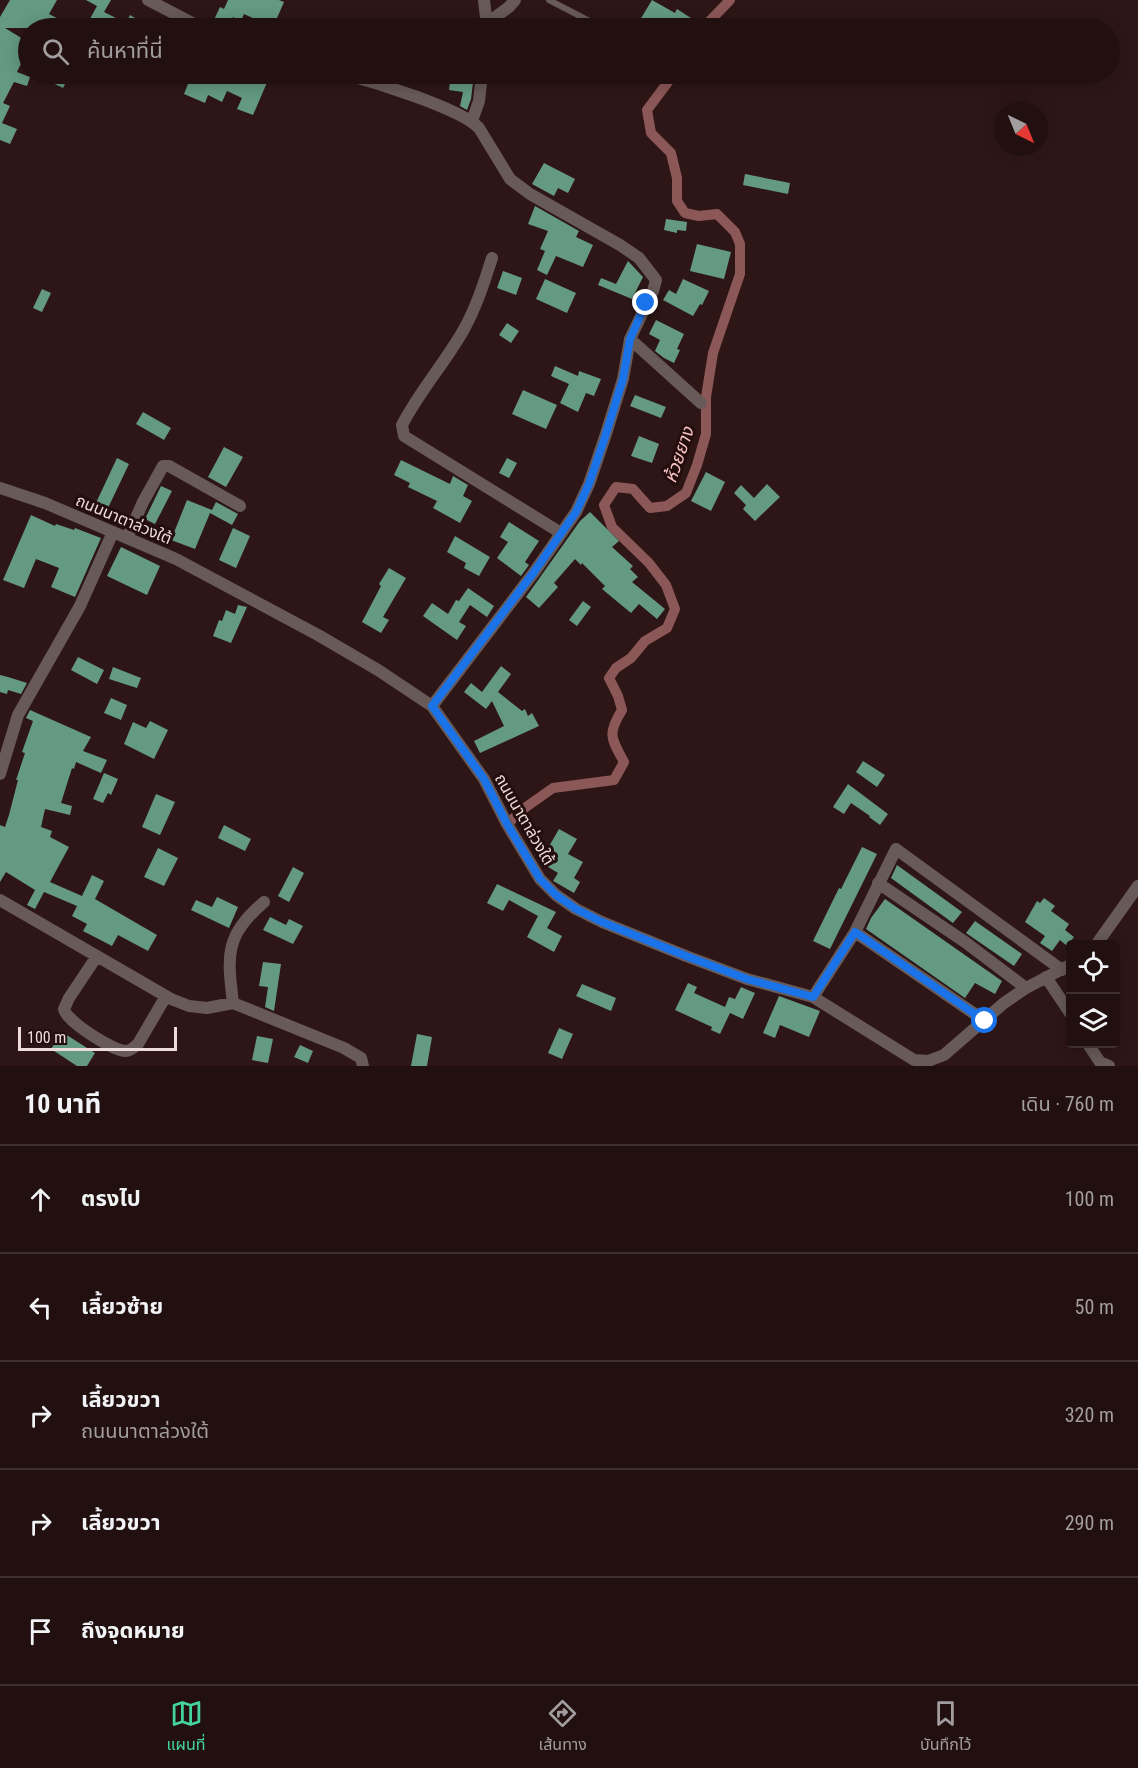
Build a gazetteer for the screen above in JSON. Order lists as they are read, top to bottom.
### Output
{
  "streets": {
    "street": ["ถนนนาตาล่วงใต้"]
  },
  "water": ["ห้วยยาง"],
  "scale_bar": "100 m",
  "north": "bottom right",
  "page": {
    "search": "ค้นหาที่นี่",
    "scale": "100 m",
    "heading": ["10 นาที", "เดิน · 760 m"],
    "list": [
      ["ตรงไป", "100 m"],
      ["เลี้ยวซ้าย", "50 m"],
      ["เลี้ยวขวา", "ถนนนาตาล่วงใต้", "320 m"],
      ["เลี้ยวขวา", "290 m"],
      "ถึงจุดหมาย"
    ],
    "nav": ["แผนที่", "เส้นทาง", "บันทึกไว้"]
  }
}
